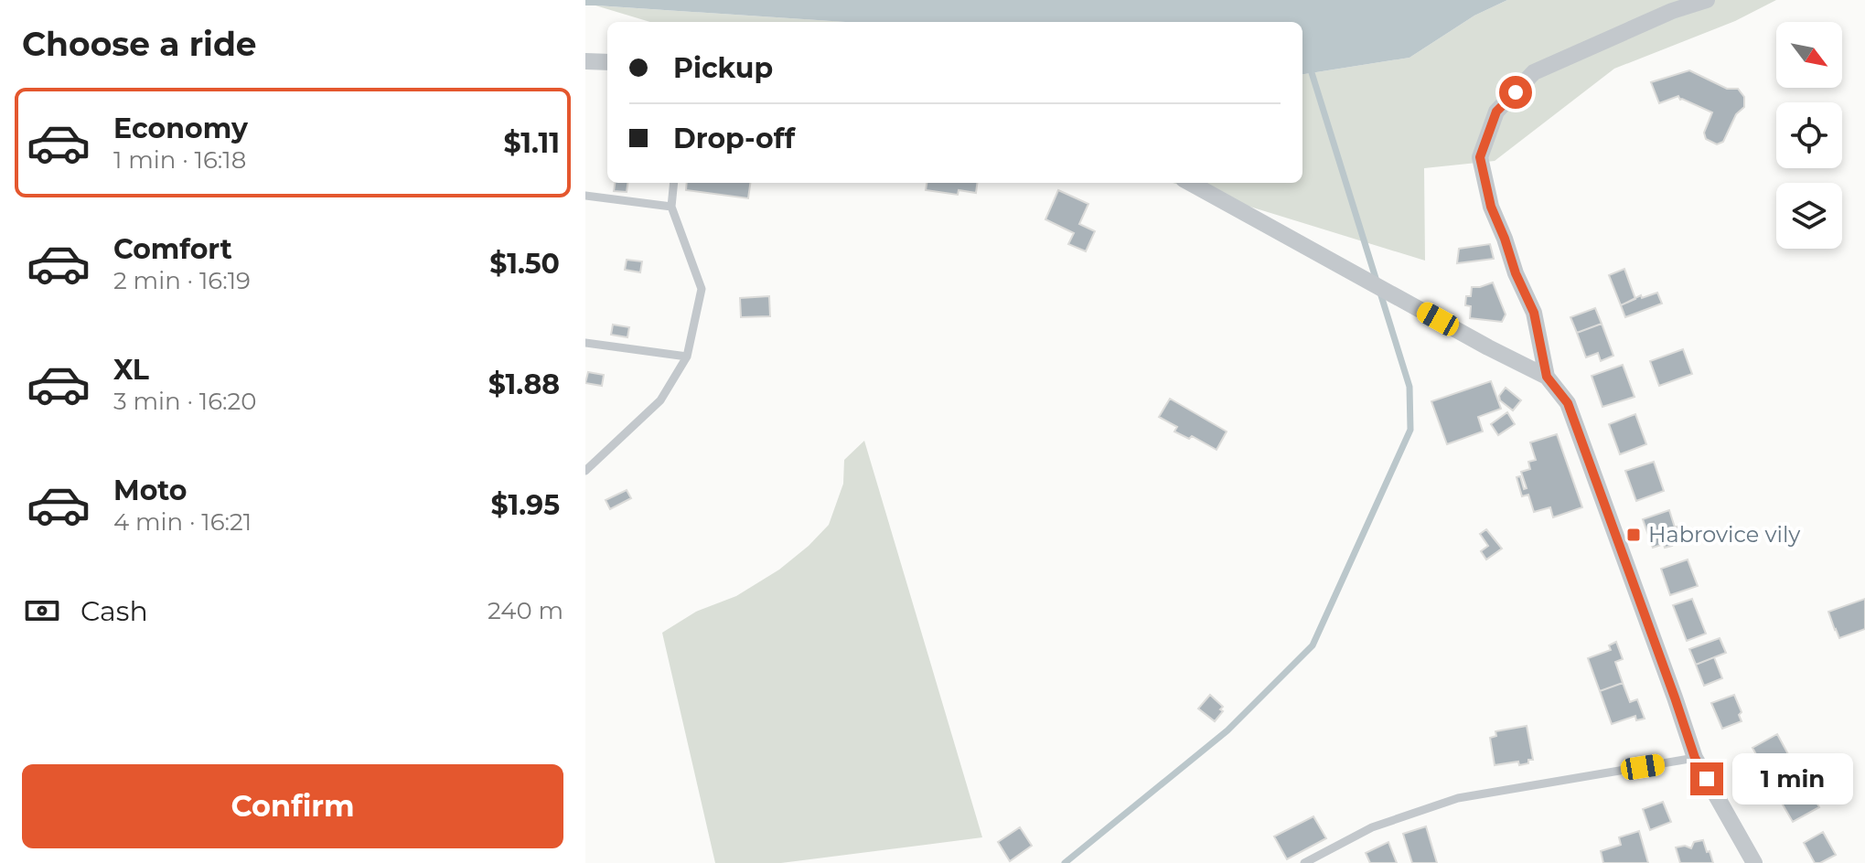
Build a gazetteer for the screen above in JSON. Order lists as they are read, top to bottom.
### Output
{
  "places": {
    "transit": ["Habrovice vily"]
  },
  "north": "bottom right",
  "page": {
    "heading": "Choose a ride",
    "banner": ["Pickup", "Drop-off"],
    "list": [
      {
        "name": "Economy",
        "note": "1 min · 16:18",
        "value": "$1.11"
      },
      {
        "name": "Comfort",
        "note": "2 min · 16:19",
        "value": "$1.50"
      },
      {
        "name": "XL",
        "note": "3 min · 16:20",
        "value": "$1.88"
      },
      {
        "name": "Moto",
        "note": "4 min · 16:21",
        "value": "$1.95"
      }
    ],
    "pay": ["Cash", "240 m"],
    "buttons": "Confirm",
    "bubble": "1 min"
  }
}
